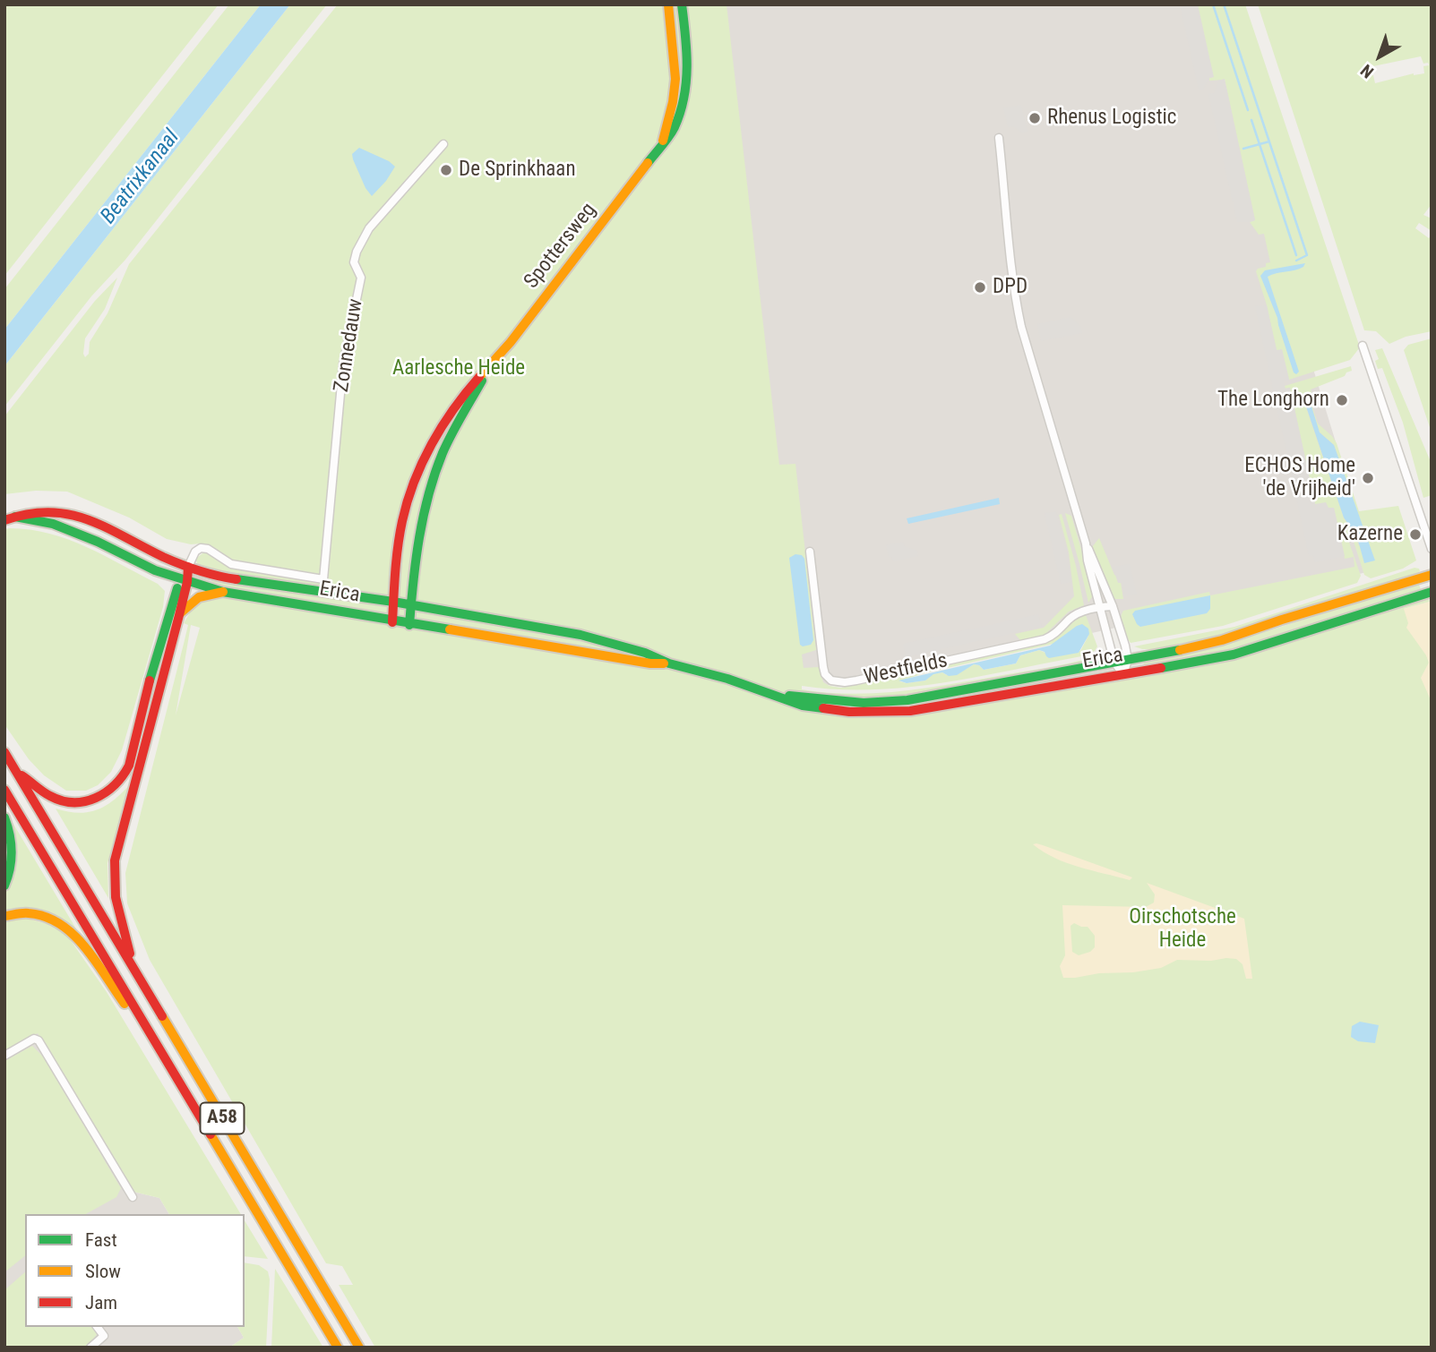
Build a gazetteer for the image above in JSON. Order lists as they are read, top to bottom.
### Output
{
  "streets": {
    "main road": ["Spottersweg", "Erica", "A58"],
    "street": ["Zonnedauw", "Westfields"]
  },
  "crossings": [
    ["Spottersweg", "Erica"],
    ["Zonnedauw", "Erica"],
    ["Erica", "A58"]
  ],
  "water": ["Beatrixkanaal"],
  "parks": ["Aarlesche Heide", "Oirschotsche Heide"],
  "places": [
    "Rhenus Logistic",
    "De Sprinkhaan",
    "DPD",
    "The Longhorn",
    "ECHOS Home 'de Vrijheid'",
    "Kazerne"
  ],
  "legend": ["Fast", "Slow", "Jam"],
  "north": "bottom left"
}
